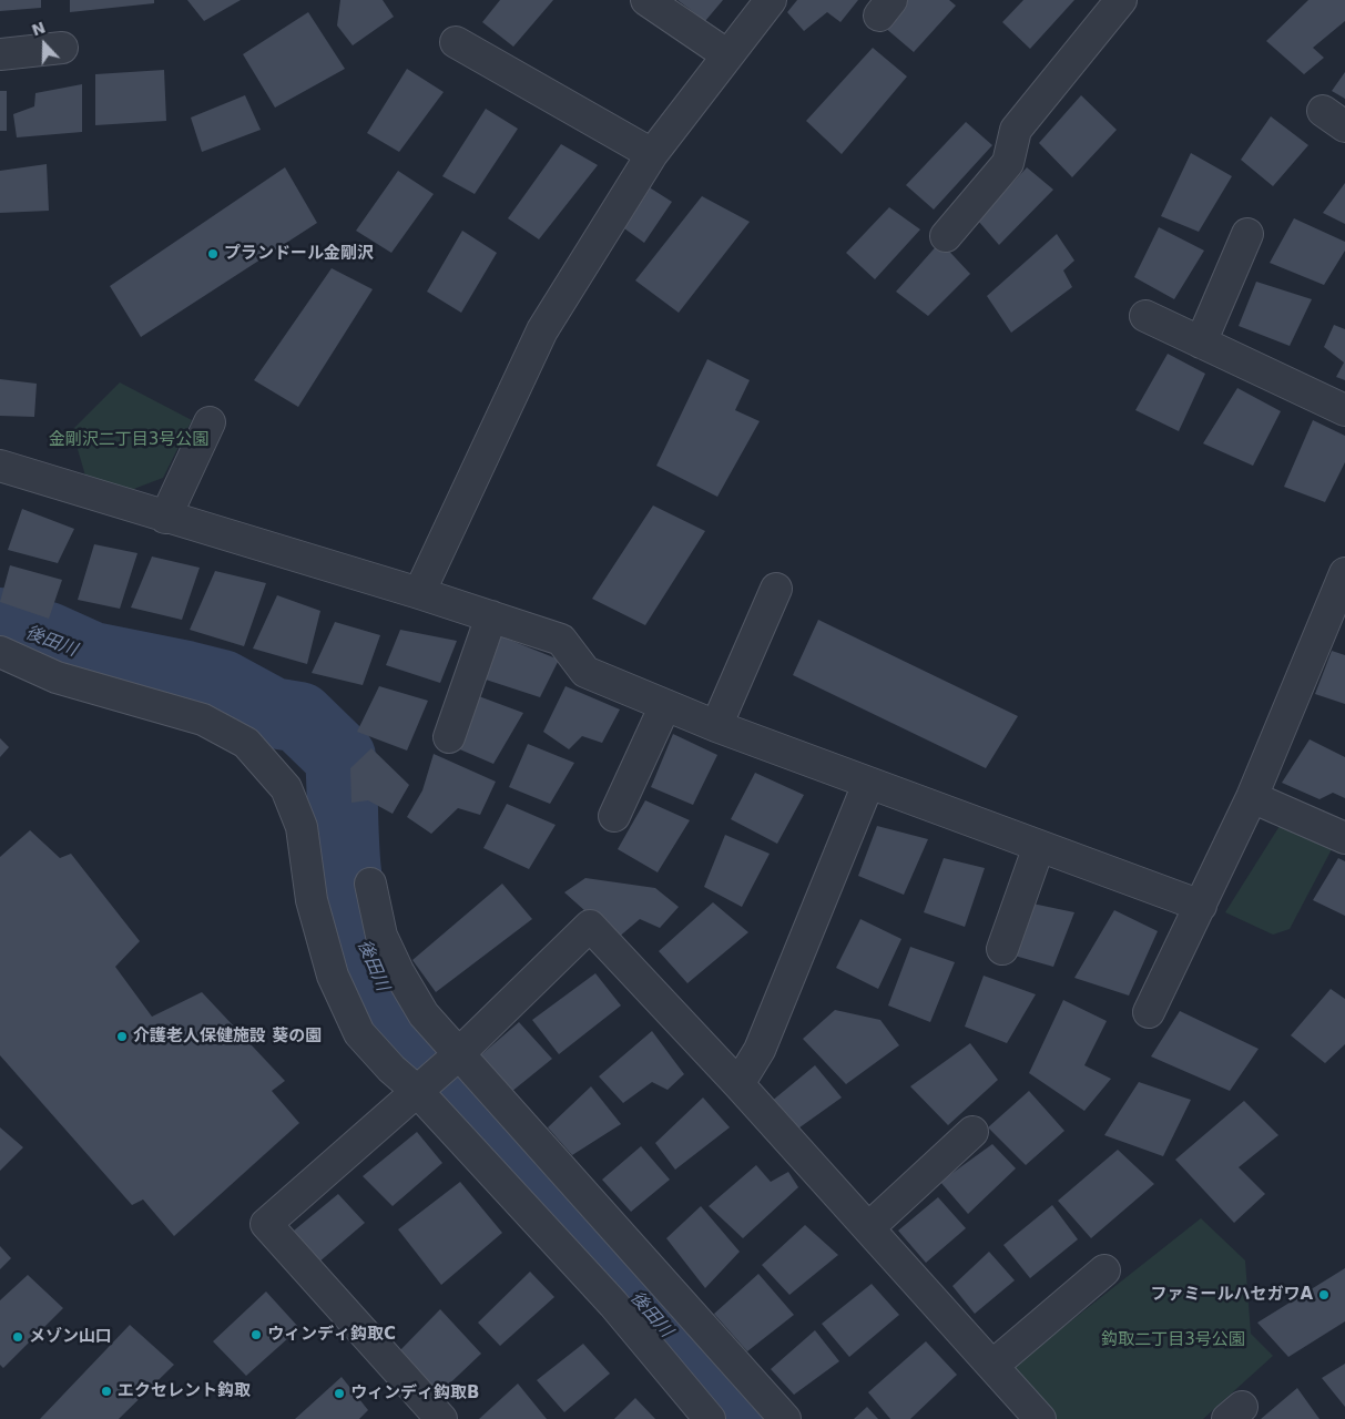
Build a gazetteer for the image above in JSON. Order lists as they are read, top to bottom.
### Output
{
  "water": ["後田川"],
  "parks": ["金剛沢二丁目3号公園", "鈎取二丁目3号公園"],
  "places": [
    "プランドール金剛沢",
    "介護老人保健施設 葵の園",
    "ファミールハセガワA",
    "ウィンディ鈎取C",
    "メゾン山口",
    "エクセレント鈎取",
    "ウィンディ鈎取B"
  ],
  "north": "top"
}
